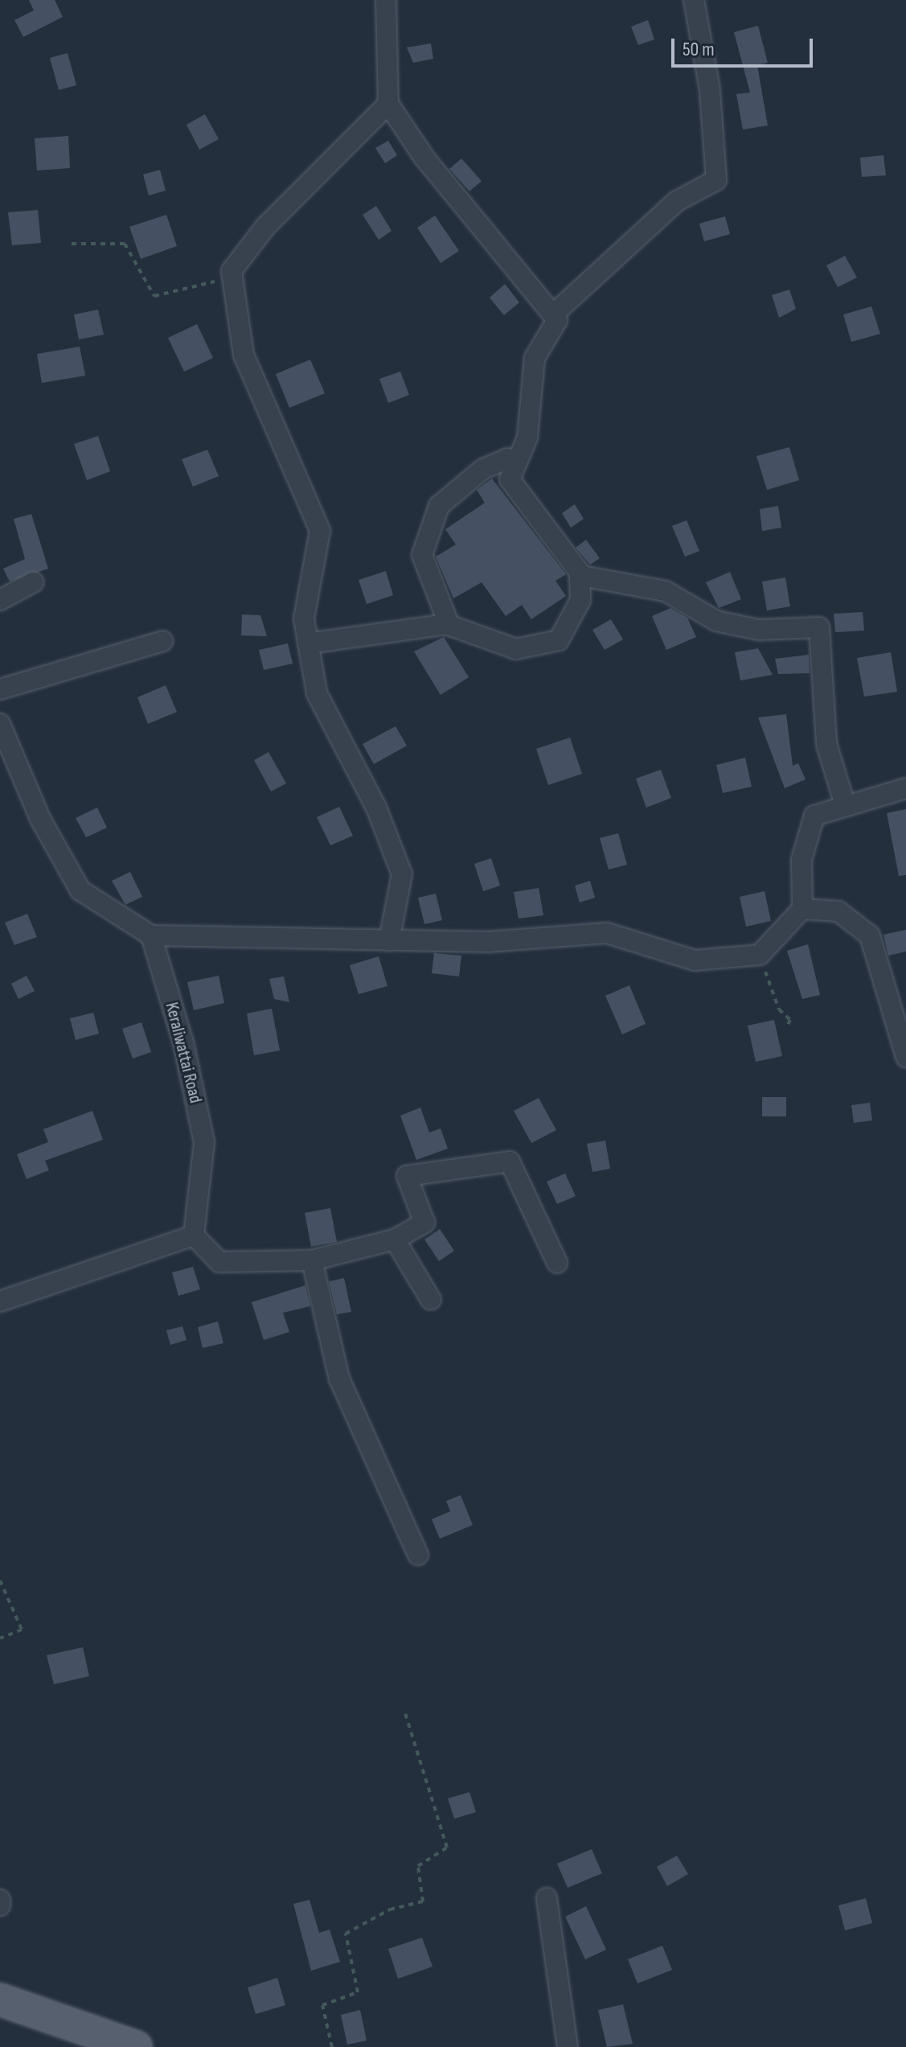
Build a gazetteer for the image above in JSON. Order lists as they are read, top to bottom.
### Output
{
  "streets": {
    "street": ["Keraliwattai Road"]
  },
  "scale_bar": "50 m"
}
